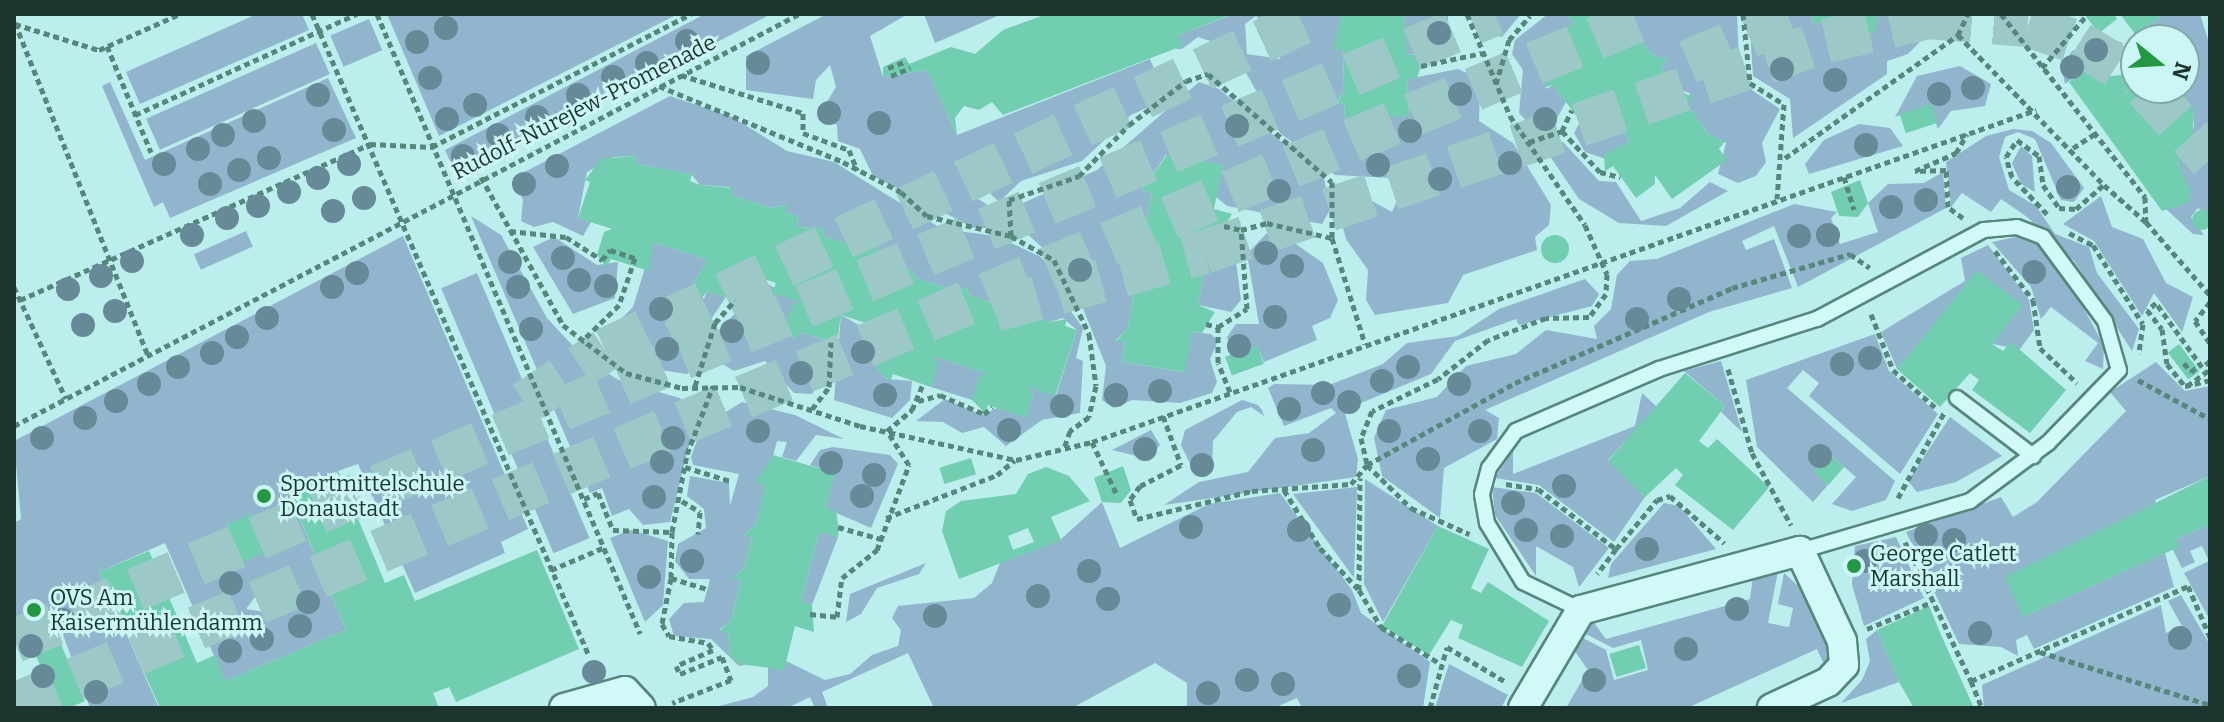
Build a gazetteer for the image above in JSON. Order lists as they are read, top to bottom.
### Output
{
  "streets": {
    "path": ["Rudolf-Nurejew-Promenade"]
  },
  "places": ["Sportmittelschule Donaustadt", "George Catlett Marshall", "OVS Am Kaisermühlendamm"],
  "north": "right"
}
